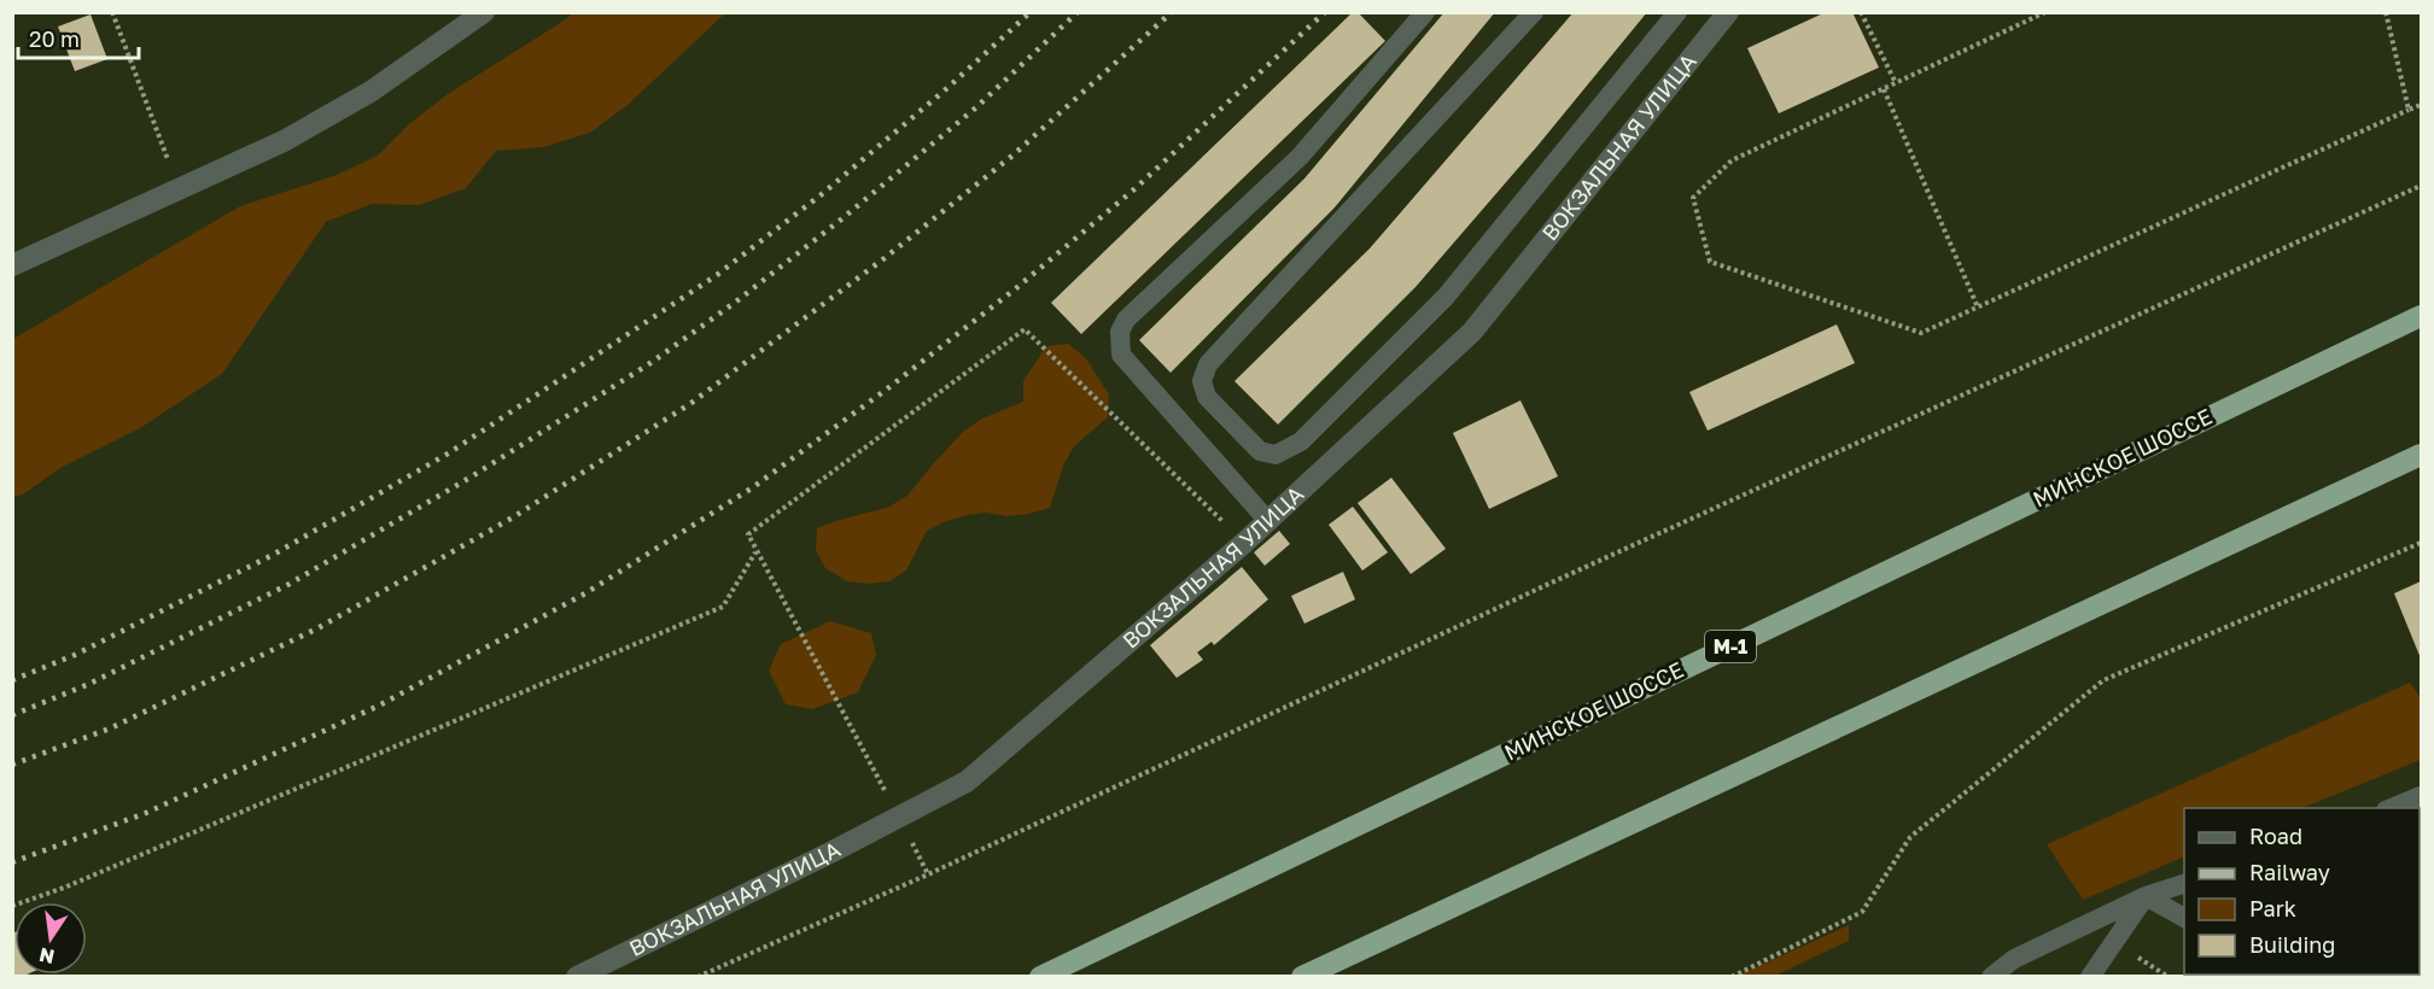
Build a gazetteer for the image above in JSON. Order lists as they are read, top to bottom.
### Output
{
  "streets": {
    "highway": ["МИНСКОЕ ШОССЕ", "М-1"],
    "street": ["ВОКЗАЛЬНАЯ УЛИЦА"]
  },
  "legend": [
    "Road",
    "Railway",
    "Park",
    "Building"
  ],
  "scale_bar": "20 m",
  "north": "bottom"
}
